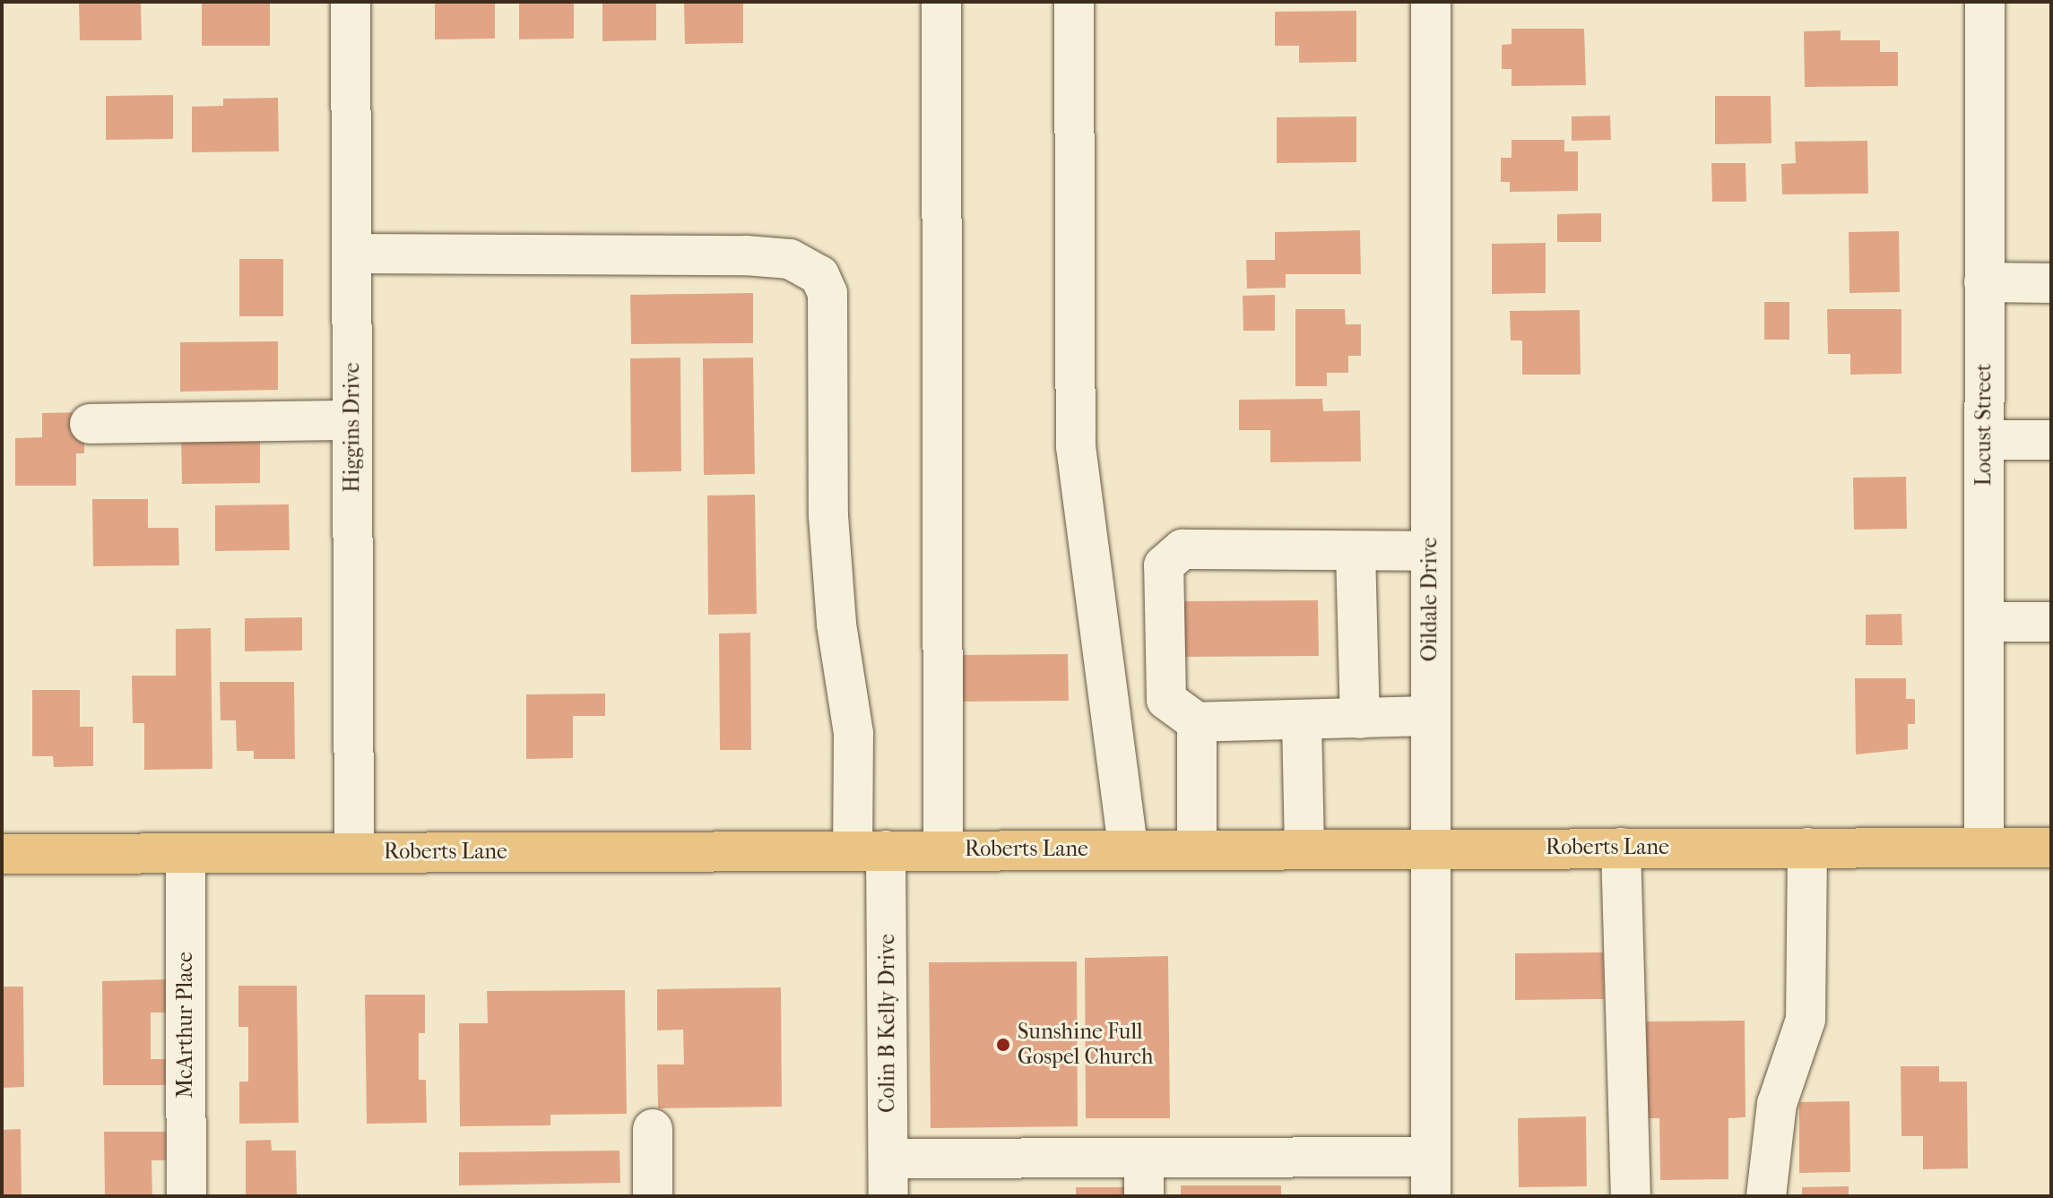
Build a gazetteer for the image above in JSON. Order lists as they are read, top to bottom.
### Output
{
  "streets": {
    "main road": ["Roberts Lane"],
    "street": [
      "Locust Street",
      "Higgins Drive",
      "Oildale Drive",
      "Colin B Kelly Drive",
      "McArthur Place"
    ]
  },
  "crossings": [
    ["Locust Street", "Roberts Lane"],
    ["Higgins Drive", "Roberts Lane"],
    ["Higgins Drive", "Colin B Kelly Drive"],
    ["Oildale Drive", "Roberts Lane"],
    ["Roberts Lane", "Colin B Kelly Drive"],
    ["Roberts Lane", "McArthur Place"]
  ],
  "places": ["Sunshine Full Gospel Church"]
}
